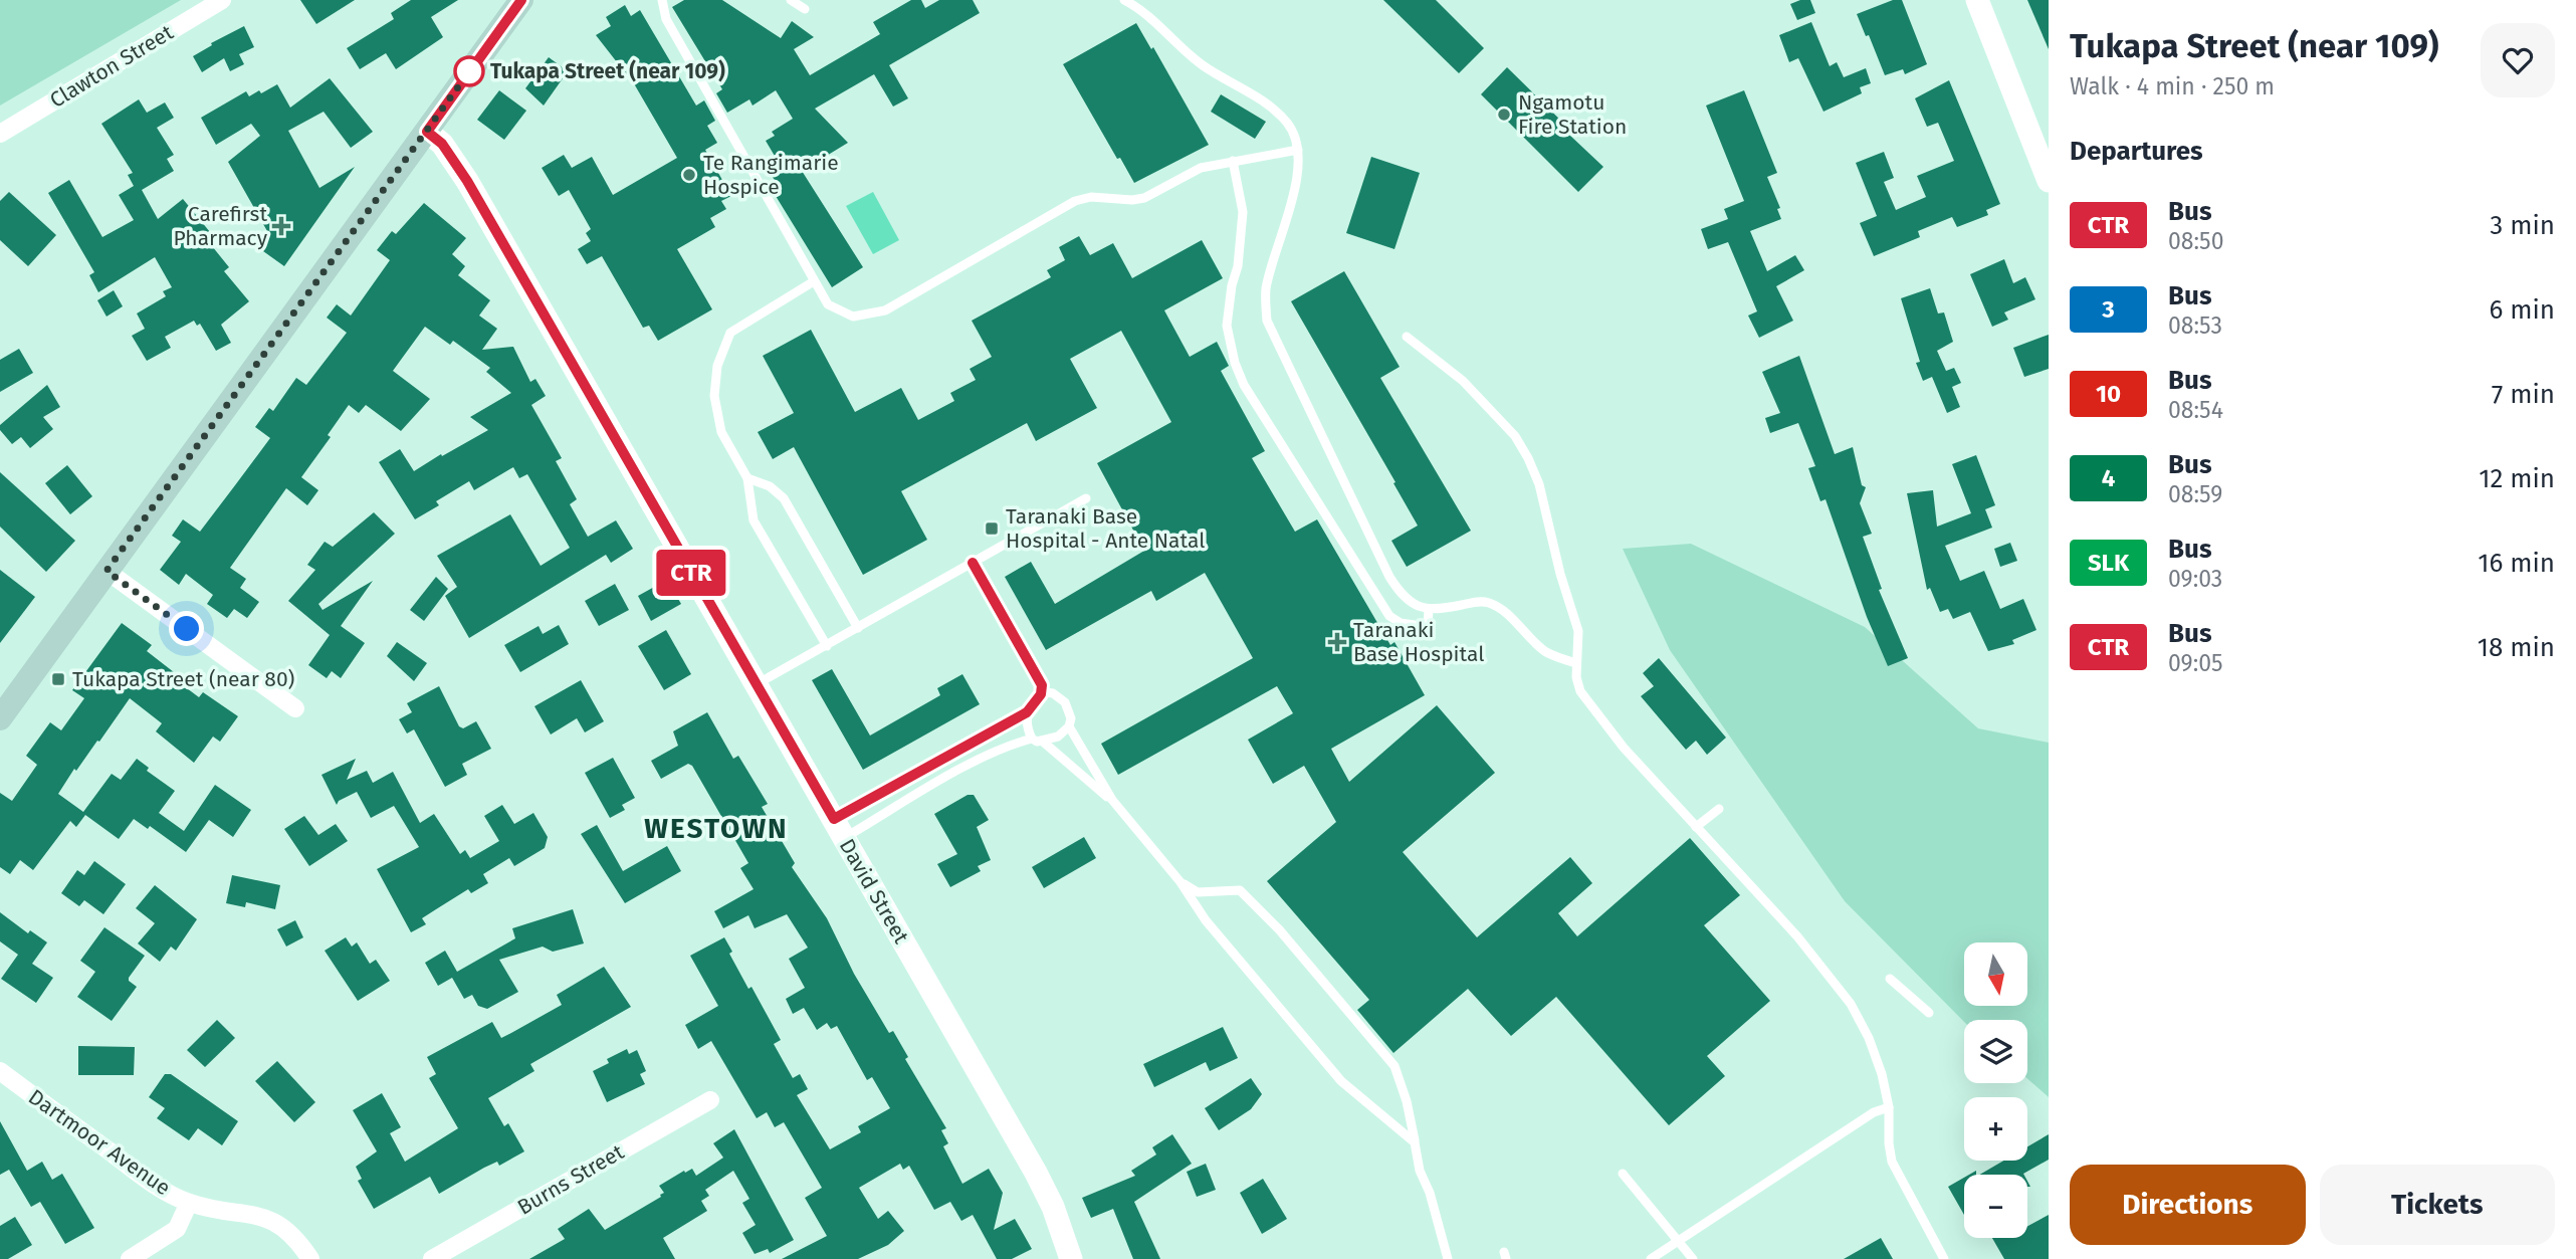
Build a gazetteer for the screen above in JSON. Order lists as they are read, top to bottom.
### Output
{
  "streets": {
    "street": [
      "Clawton Street",
      "David Street",
      "Dartmoor Avenue",
      "Burns Street"
    ]
  },
  "districts": ["WESTOWN"],
  "places": {
    "other": ["Tukapa Street (near 109)", "Ngamotu Fire Station", "Te Rangimarie Hospice"],
    "health": ["Carefirst Pharmacy", "Taranaki Base Hospital"],
    "transit": ["Taranaki Base Hospital - Ante Natal", "Tukapa Street (near 80)"]
  },
  "lines": ["bus line CTR"],
  "north": "bottom",
  "page": {
    "on_map": "CTR",
    "heading": [
      ["Tukapa Street (near 109)", "Walk · 4 min · 250 m"],
      "Departures"
    ],
    "list": [
      {
        "mark": "CTR",
        "name": "Bus",
        "note": "08:50",
        "value": "3 min"
      },
      {
        "mark": "3",
        "name": "Bus",
        "note": "08:53",
        "value": "6 min"
      },
      {
        "mark": "10",
        "name": "Bus",
        "note": "08:54",
        "value": "7 min"
      },
      {
        "mark": "4",
        "name": "Bus",
        "note": "08:59",
        "value": "12 min"
      },
      {
        "mark": "SLK",
        "name": "Bus",
        "note": "09:03",
        "value": "16 min"
      },
      {
        "mark": "CTR",
        "name": "Bus",
        "note": "09:05",
        "value": "18 min"
      }
    ],
    "map_buttons": ["+", "−"],
    "buttons": ["Directions", "Tickets"]
  }
}
